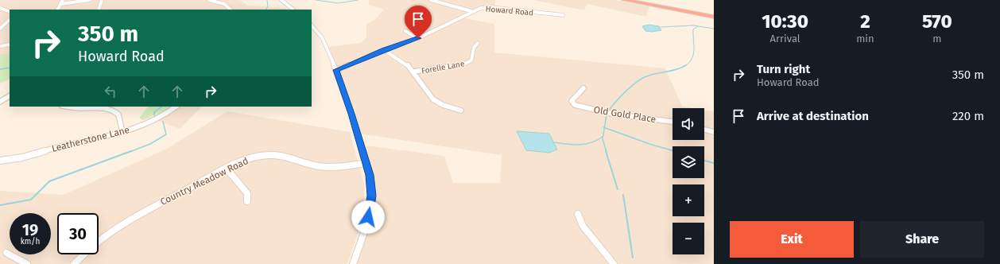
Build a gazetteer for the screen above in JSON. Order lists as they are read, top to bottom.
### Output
{
  "streets": {
    "street": [
      "Howard Road",
      "Forelle Lane",
      "Old Gold Place",
      "Leatherstone Lane",
      "Country Meadow Road"
    ]
  },
  "page": {
    "eta": [
      "10:30",
      "Arrival",
      "2",
      "min",
      "570",
      "m"
    ],
    "turn": ["350 m", "Howard Road"],
    "list": [
      {
        "name": "Turn right",
        "note": "Howard Road",
        "value": "350 m"
      },
      {
        "name": "Arrive at destination",
        "value": "220 m"
      }
    ],
    "map_buttons": ["+", "−"],
    "speed": "19 km/h",
    "limit": "30",
    "buttons": ["Exit", "Share"]
  }
}
